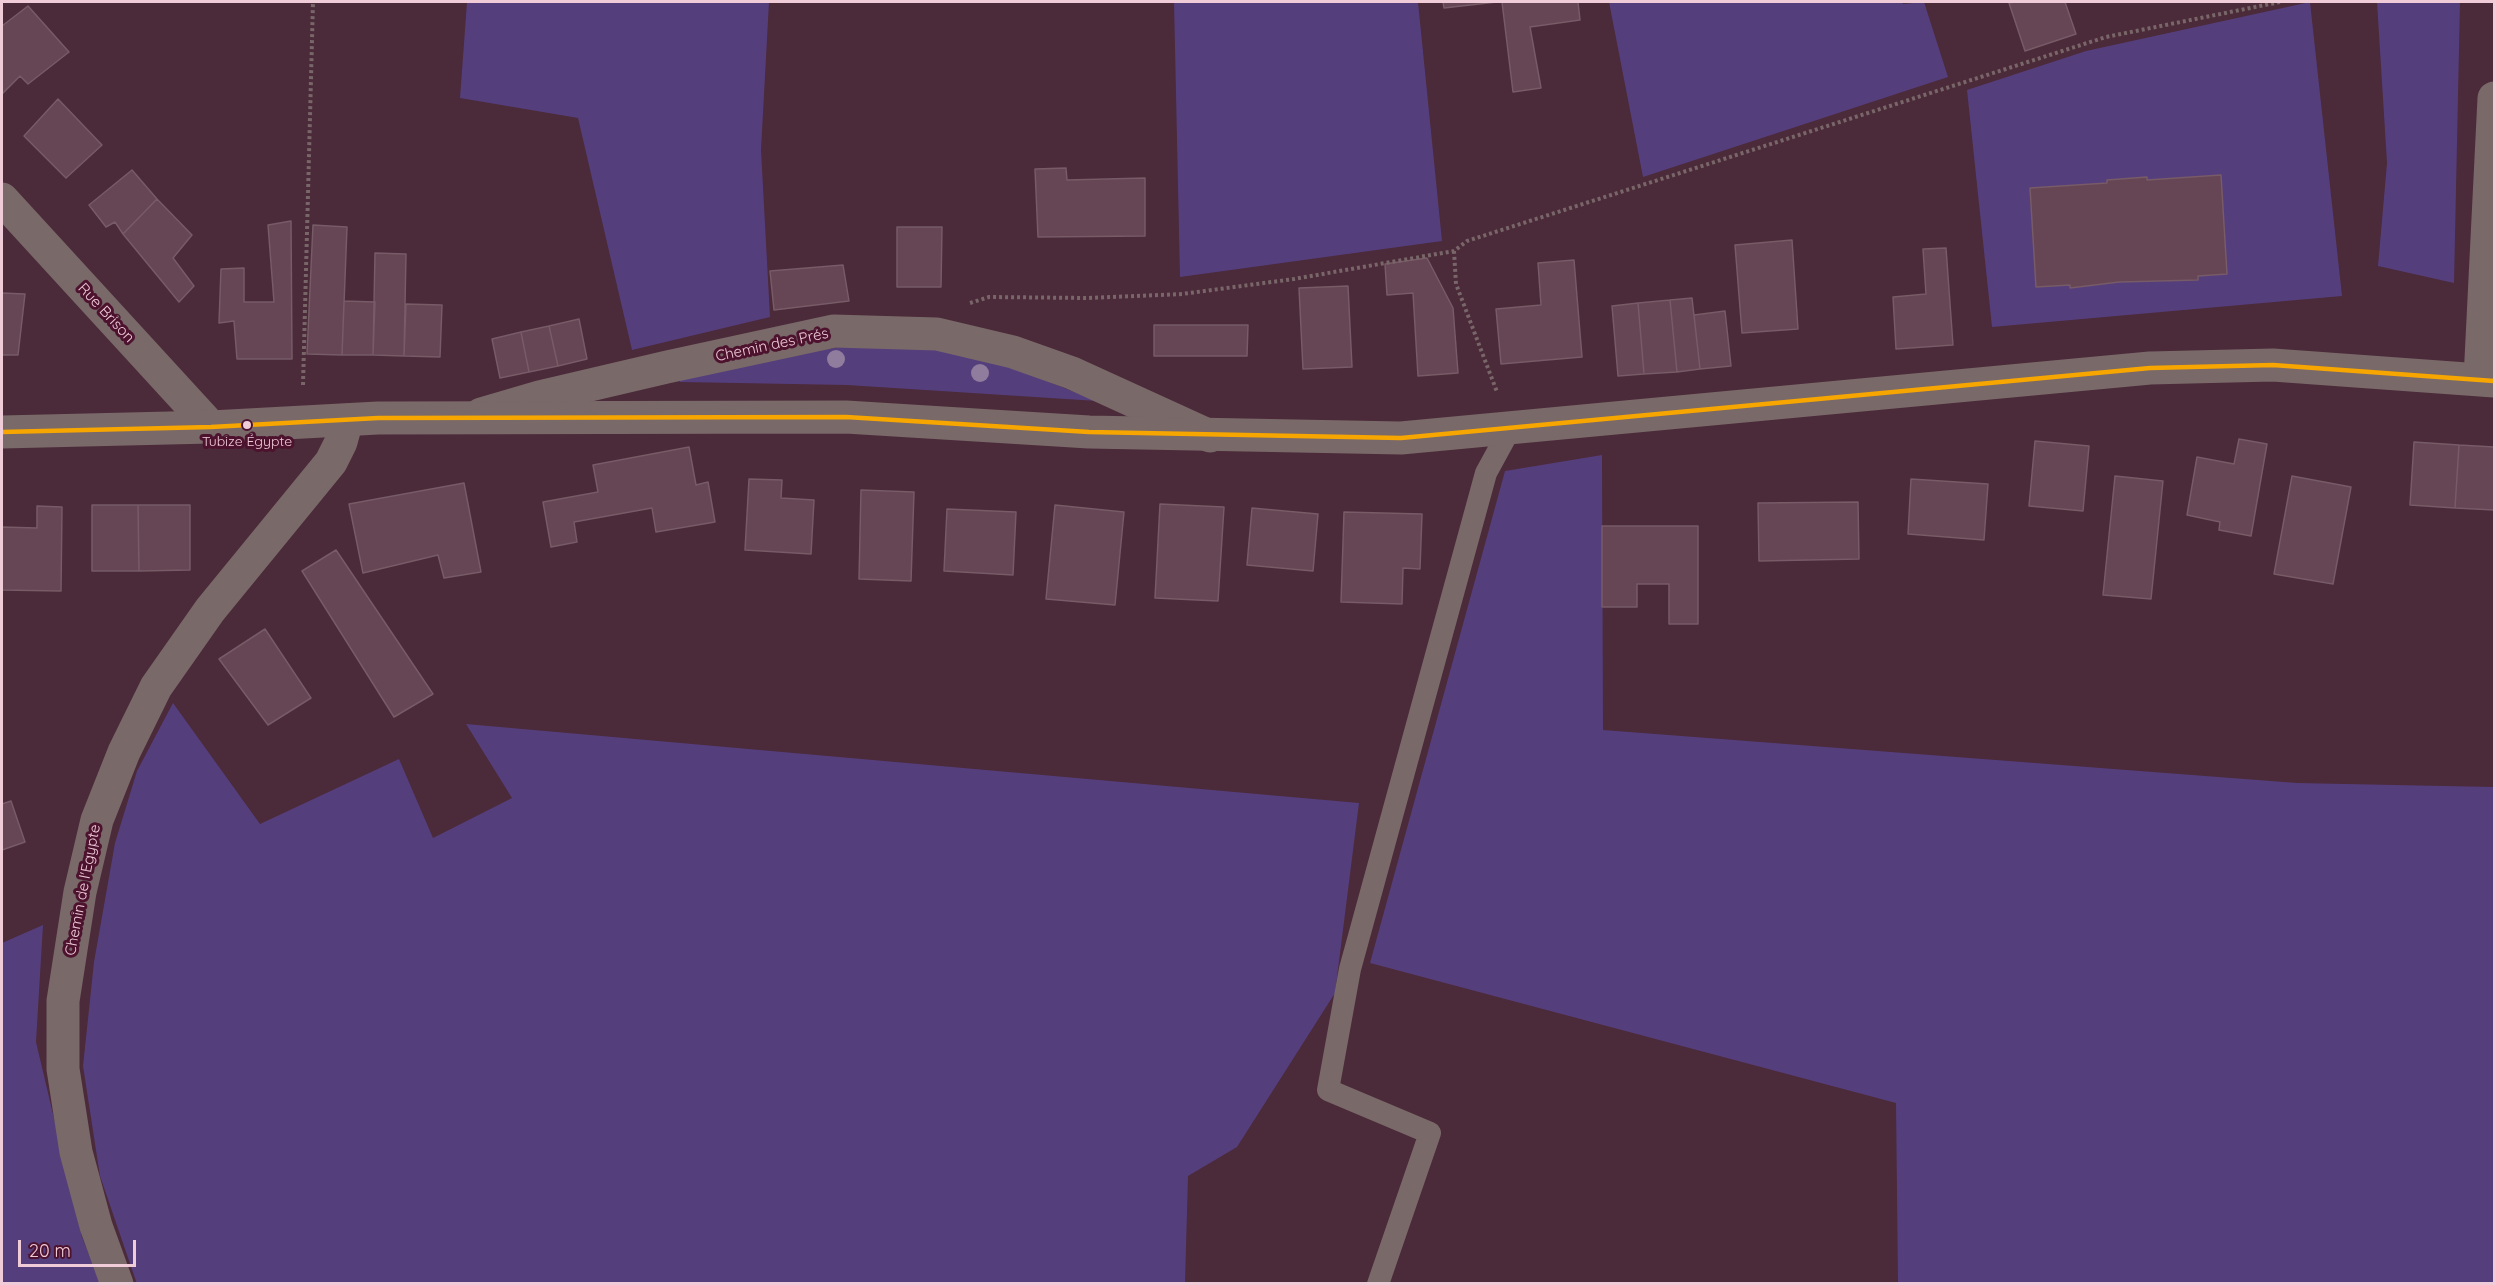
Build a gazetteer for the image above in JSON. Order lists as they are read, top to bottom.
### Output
{
  "streets": {
    "street": ["Rue Brison", "Chemin des Prés", "Chemin de l'Egypte"]
  },
  "places": ["Tubize Égypte"],
  "scale_bar": "20 m"
}
